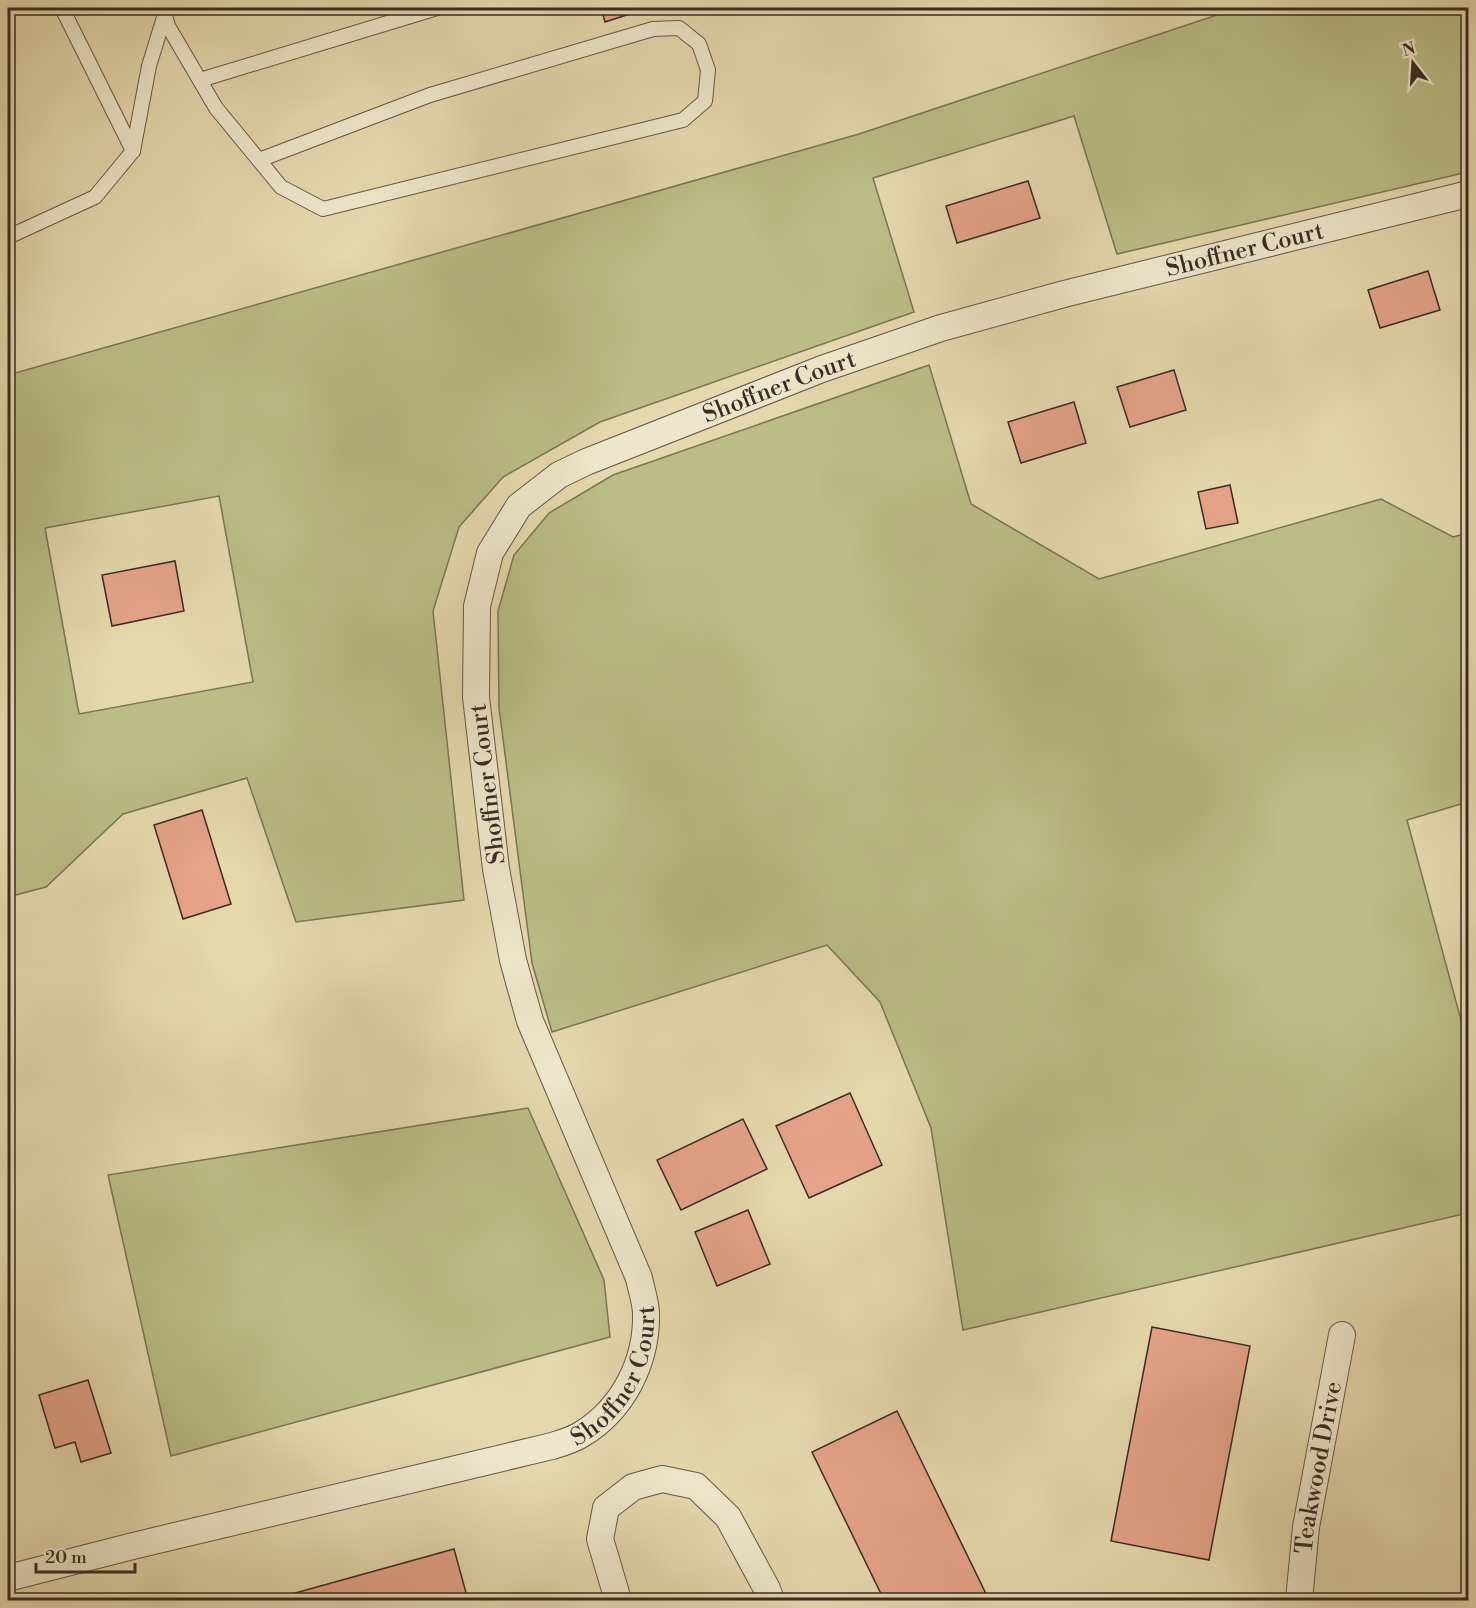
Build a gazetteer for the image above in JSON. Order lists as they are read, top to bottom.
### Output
{
  "streets": {
    "street": ["Shoffner Court", "Teakwood Drive"]
  },
  "scale_bar": "20 m",
  "north": "top"
}
